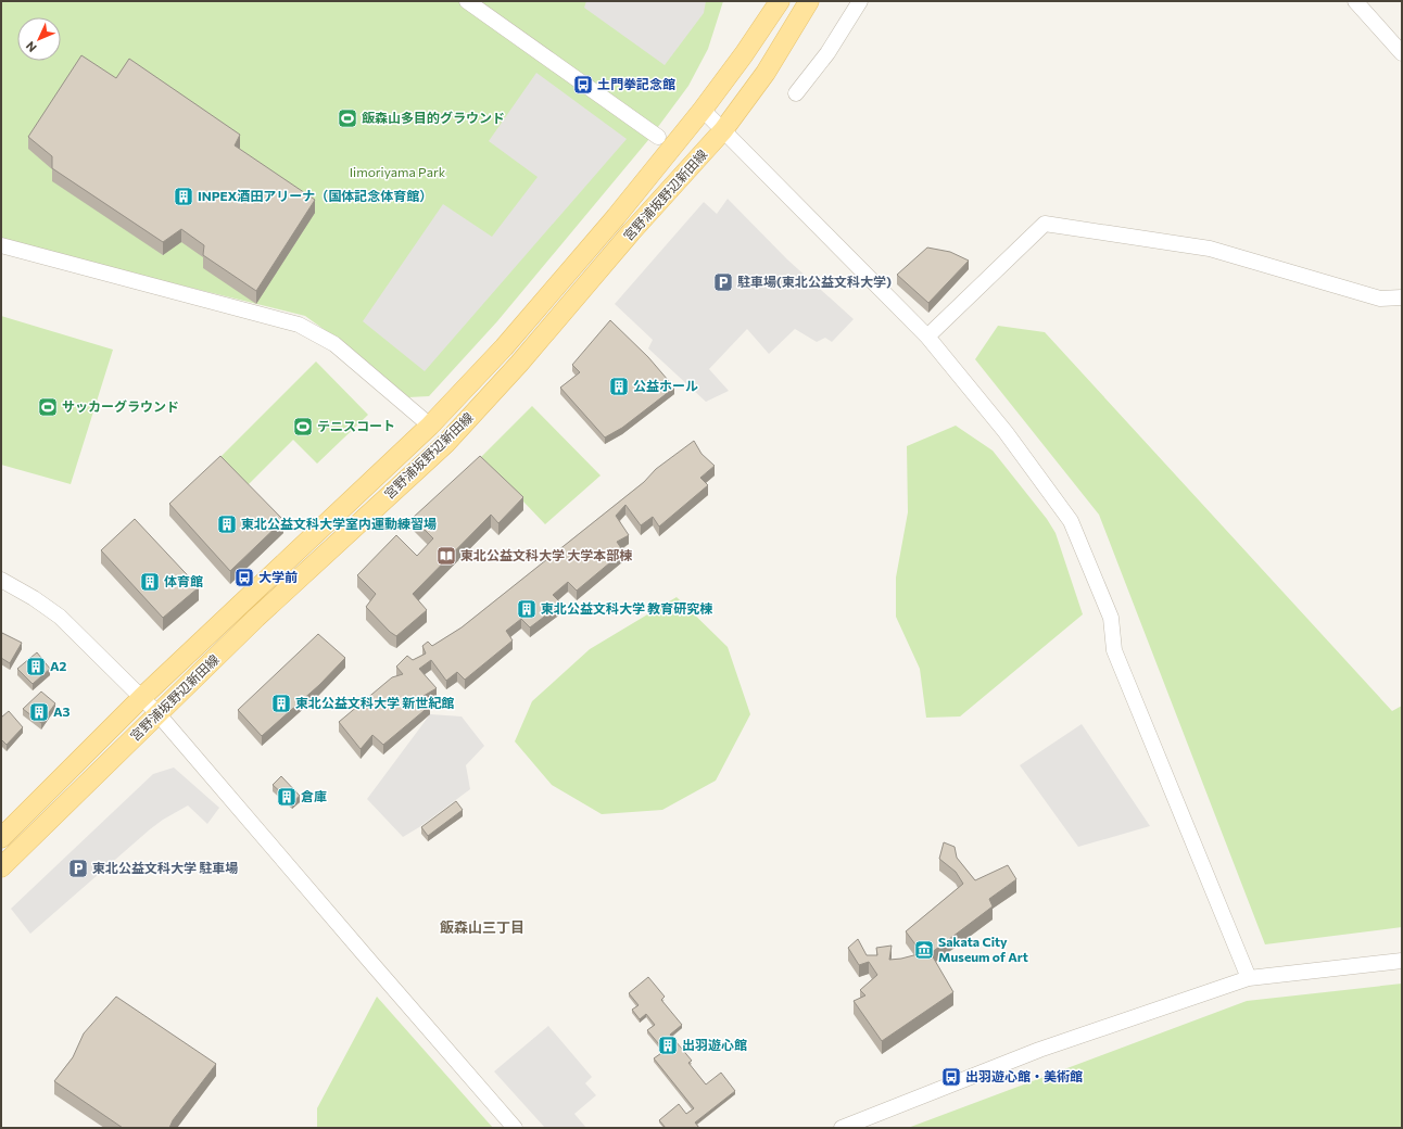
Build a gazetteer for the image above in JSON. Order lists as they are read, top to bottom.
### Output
{
  "streets": {
    "main road": ["宮野浦坂野辺新田線"]
  },
  "districts": ["飯森山三丁目"],
  "parks": ["Iimoriyama Park"],
  "places": {
    "bus stop": ["土門拳記念館", "大学前", "出羽遊心館・美術館"],
    "sports": ["飯森山多目的グラウンド", "サッカーグラウンド", "テニスコート"],
    "building": [
      "INPEX酒田アリーナ（国体記念体育館）",
      "公益ホール",
      "東北公益文科大学室内運動練習場",
      "体育館",
      "東北公益文科大学 教育研究棟",
      "A2",
      "東北公益文科大学 新世紀館",
      "A3",
      "倉庫",
      "出羽遊心館"
    ],
    "parking": ["駐車場(東北公益文科大学)", "東北公益文科大学 駐車場"],
    "library": ["東北公益文科大学 大学本部棟"],
    "museum": ["Sakata City Museum of Art"]
  },
  "north": "bottom left"
}
